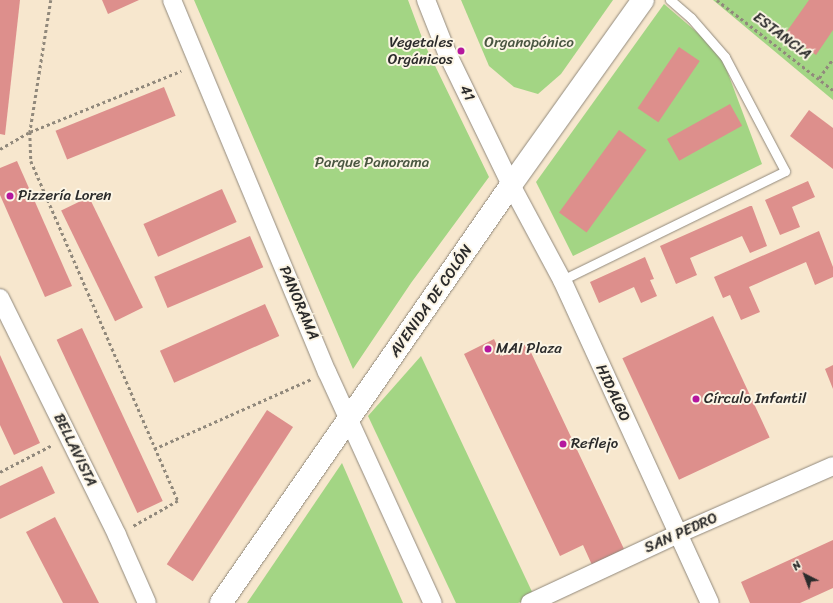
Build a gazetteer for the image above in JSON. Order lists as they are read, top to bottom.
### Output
{
  "streets": {
    "main road": ["AVENIDA DE COLÓN"],
    "street": [
      "41",
      "PANORAMA",
      "HIDALGO",
      "BELLAVISTA",
      "SAN PEDRO"
    ],
    "path": ["ESTANCIA"]
  },
  "crossings": [
    ["41", "AVENIDA DE COLÓN"],
    ["41", "HIDALGO"],
    ["AVENIDA DE COLÓN", "PANORAMA"],
    ["AVENIDA DE COLÓN", "HIDALGO"],
    ["HIDALGO", "SAN PEDRO"]
  ],
  "parks": ["Organopónico", "Parque Panorama"],
  "places": [
    "Vegetales Orgánicos",
    "Pizzería Loren",
    "MAI Plaza",
    "Círculo Infantil",
    "Reflejo"
  ],
  "north": "top left"
}
